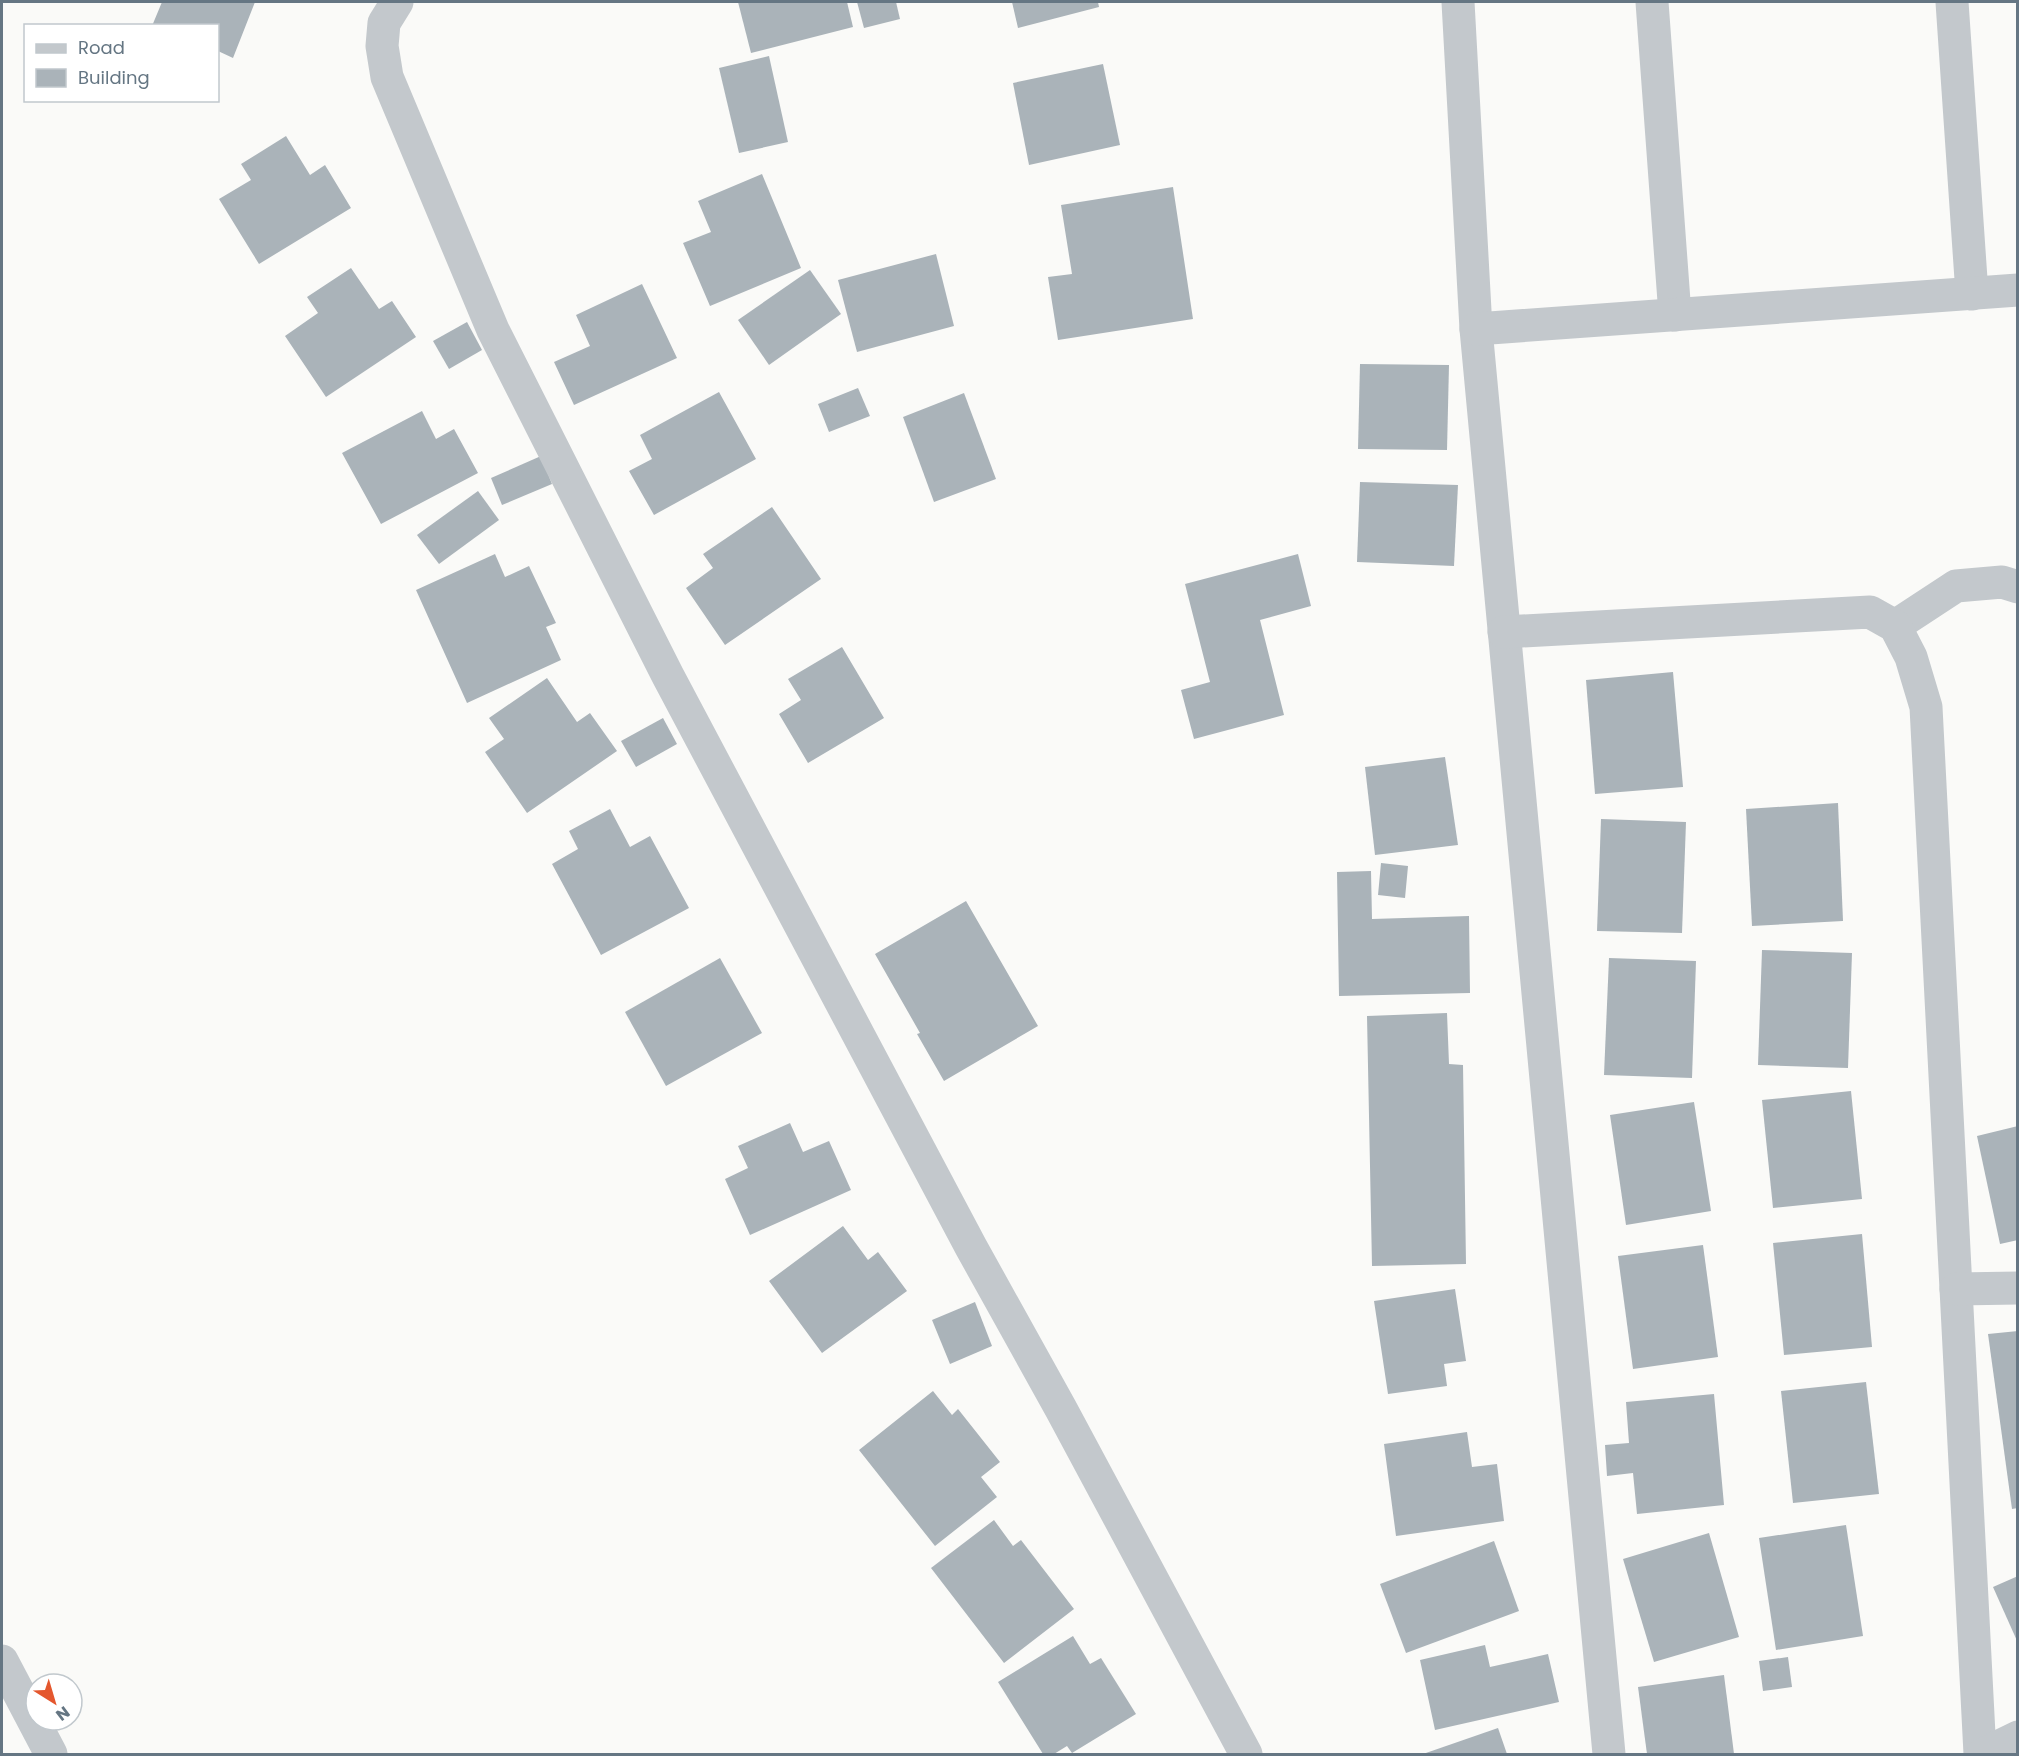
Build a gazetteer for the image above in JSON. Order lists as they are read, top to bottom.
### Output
{
  "legend": ["Road", "Building"],
  "north": "bottom right"
}
